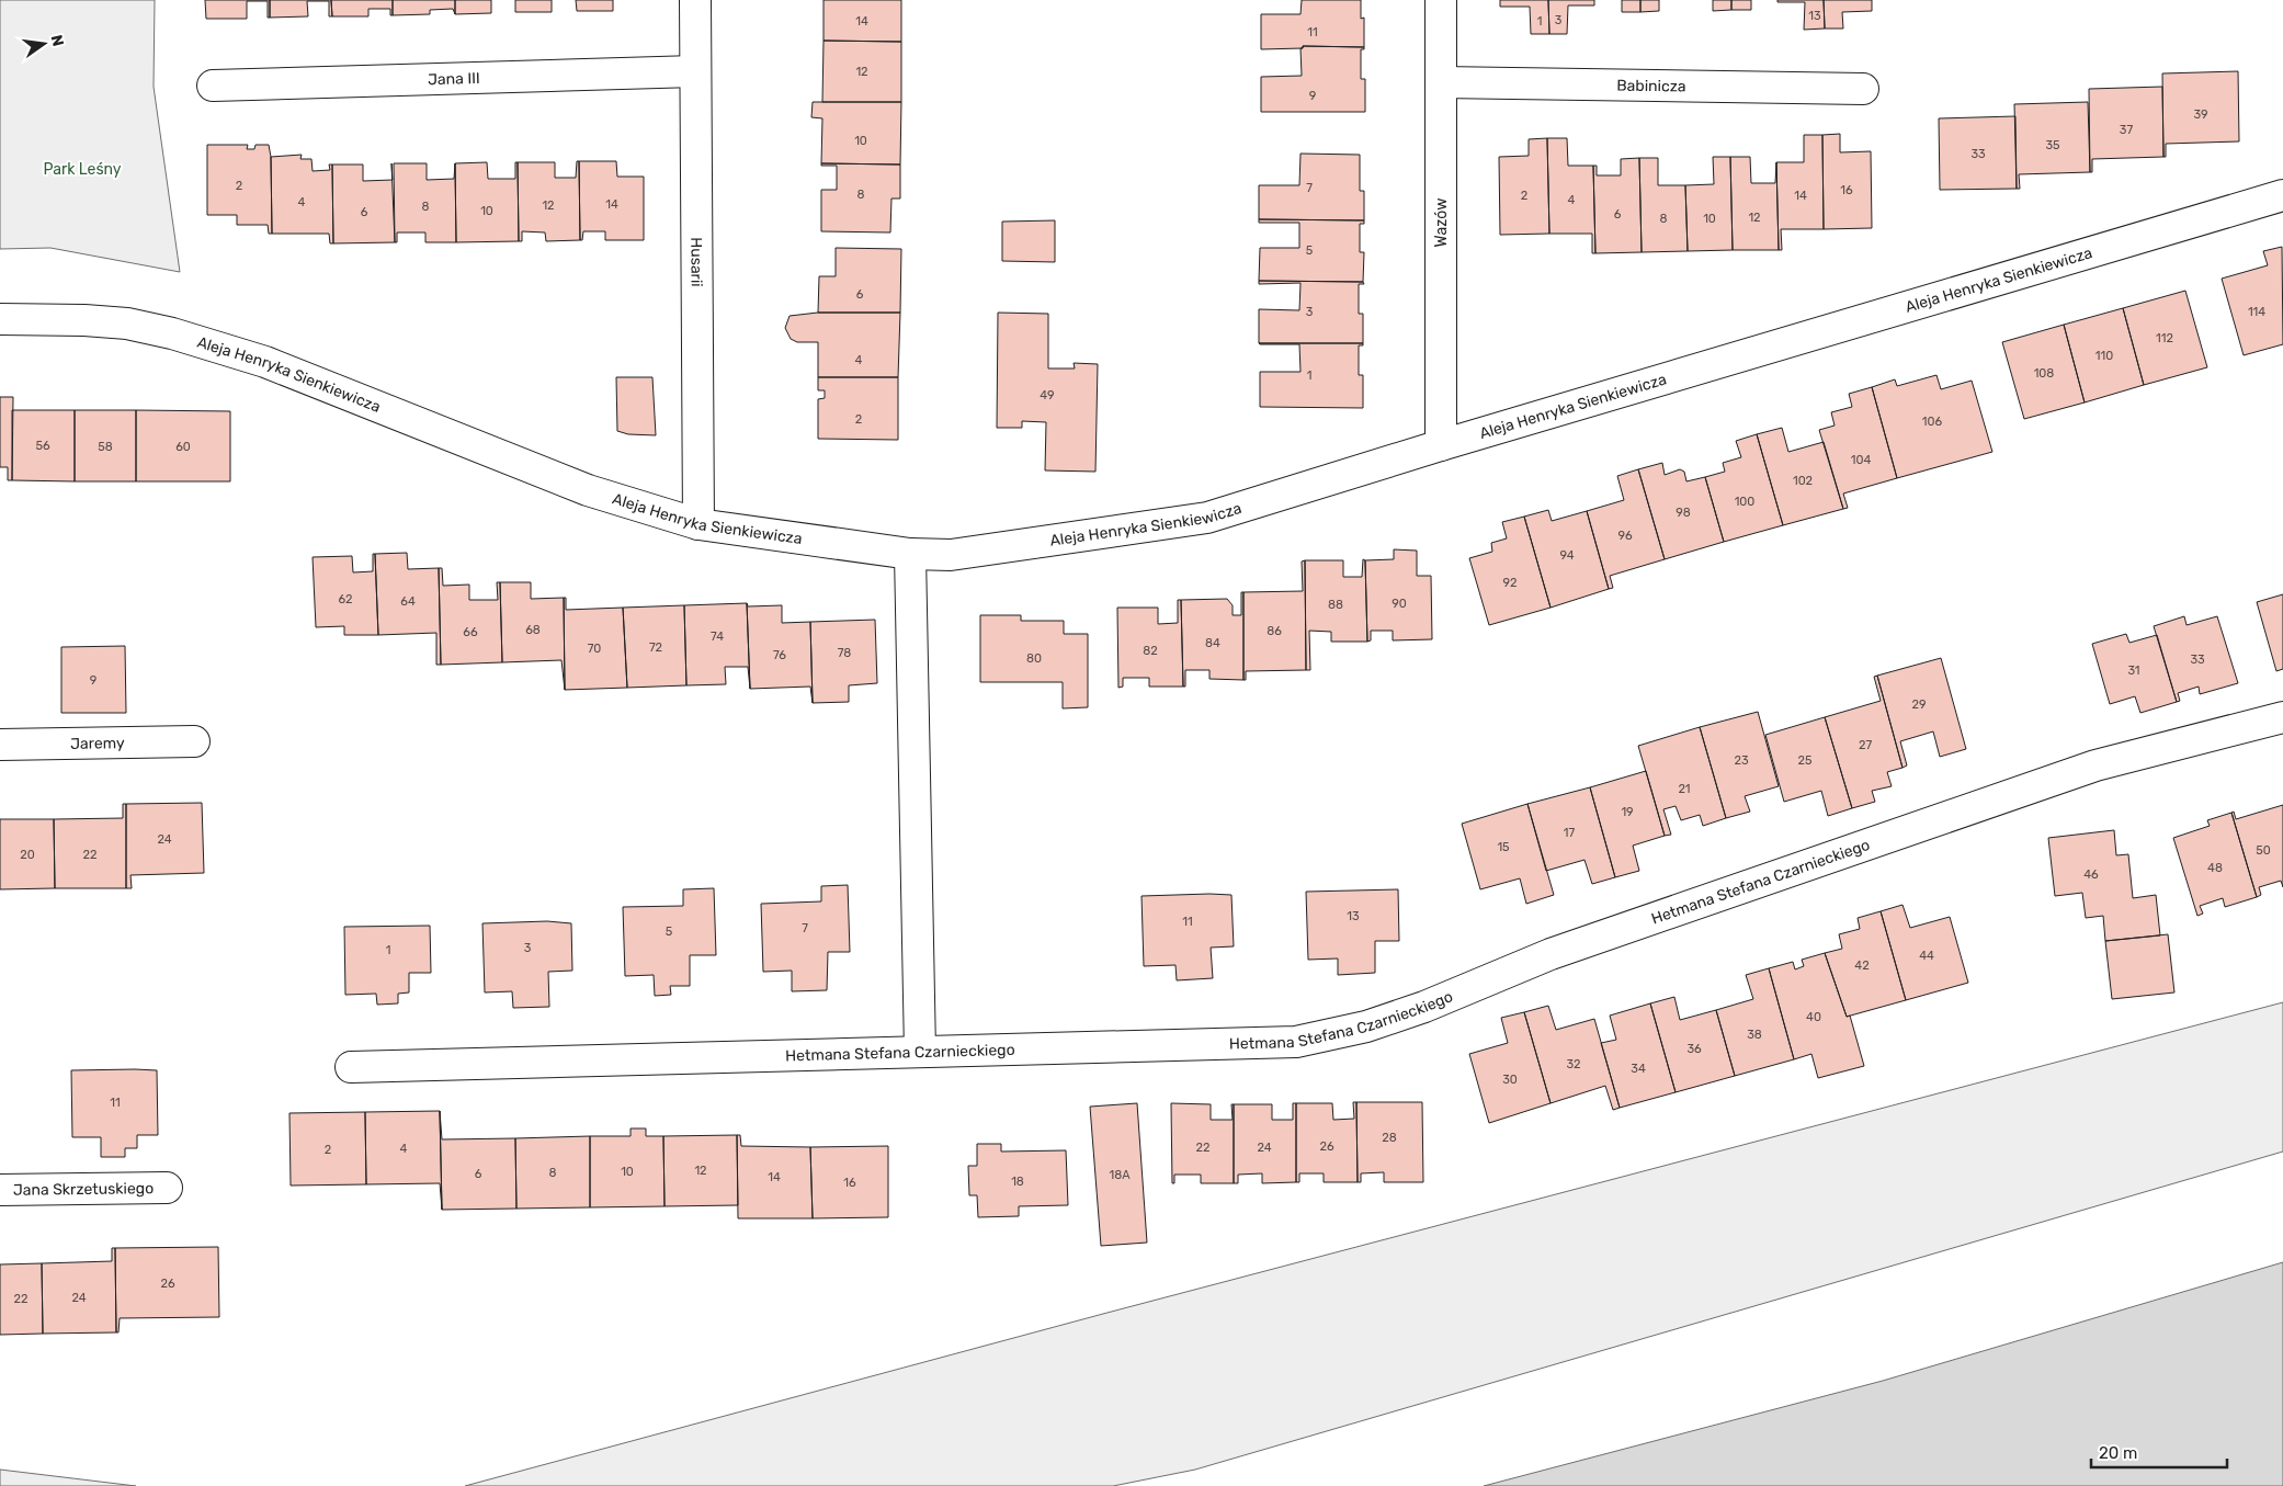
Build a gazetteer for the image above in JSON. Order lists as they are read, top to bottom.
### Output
{
  "streets": {
    "street": [
      "Jana III",
      "Babinicza",
      "Wazów",
      "Husarii",
      "Aleja Henryka Sienkiewicza",
      "Jaremy",
      "Hetmana Stefana Czarnieckiego",
      "Jana Skrzetuskiego"
    ]
  },
  "crossings": [
    ["Jana III", "Husarii"],
    ["Babinicza", "Wazów"],
    ["Wazów", "Aleja Henryka Sienkiewicza"],
    ["Husarii", "Aleja Henryka Sienkiewicza"]
  ],
  "parks": ["Park Leśny"],
  "house_numbers": [
    "13",
    "3",
    "14",
    "1",
    "11",
    "12",
    "9",
    "39",
    "37",
    "10",
    "35",
    "33",
    "2",
    "7",
    "16",
    "8",
    "2",
    "14",
    "4",
    "4",
    "14",
    "12",
    "8",
    "10",
    "6",
    "6",
    "12",
    "8",
    "10",
    "5",
    "6",
    "3",
    "114",
    "112",
    "110",
    "4",
    "108",
    "1",
    "49",
    "2",
    "106",
    "56",
    "58",
    "60",
    "104",
    "102",
    "100",
    "98",
    "96",
    "94",
    "92",
    "62",
    "64",
    "90",
    "88",
    "68",
    "86",
    "66",
    "74",
    "84",
    "72",
    "70",
    "82",
    "78",
    "76",
    "80",
    "33",
    "31",
    "9",
    "29",
    "27",
    "23",
    "25",
    "21",
    "19",
    "17",
    "24",
    "15",
    "50",
    "20",
    "22",
    "48",
    "46",
    "13",
    "11",
    "7",
    "5",
    "3",
    "1",
    "44",
    "42",
    "40",
    "38",
    "36",
    "32",
    "34",
    "30",
    "11",
    "28",
    "26",
    "22",
    "24",
    "4",
    "2",
    "12",
    "10",
    "8",
    "6",
    "18A",
    "14",
    "18",
    "16",
    "26",
    "24",
    "22"
  ],
  "scale_bar": "20 m",
  "north": "right"
}
